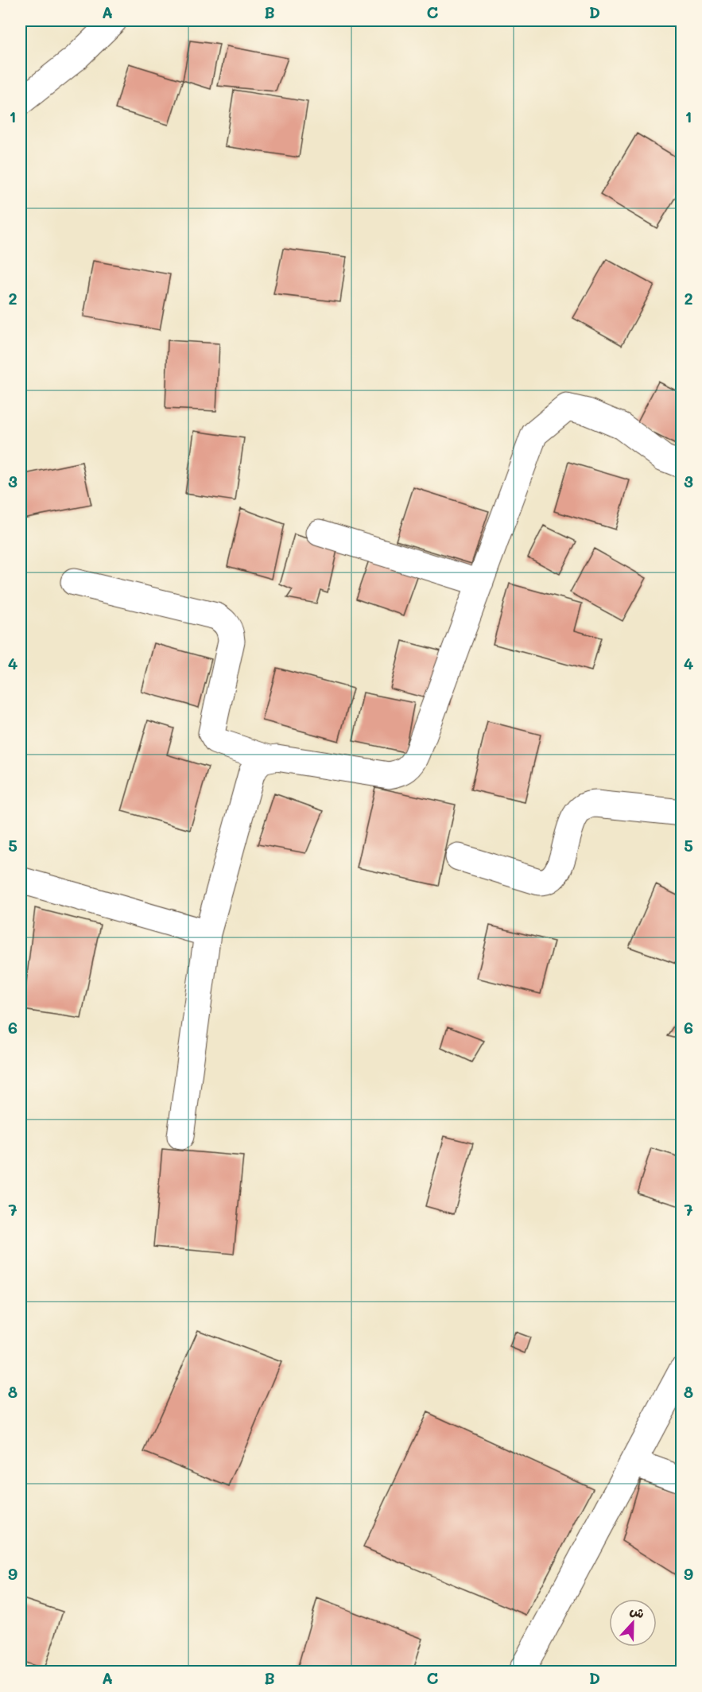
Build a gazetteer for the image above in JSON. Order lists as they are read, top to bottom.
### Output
{
  "north": "top",
  "grid": {
    "columns": [
      "A",
      "B",
      "C",
      "D"
    ],
    "rows": [
      "1",
      "2",
      "3",
      "4",
      "5",
      "6",
      "7",
      "8",
      "9"
    ]
  }
}
